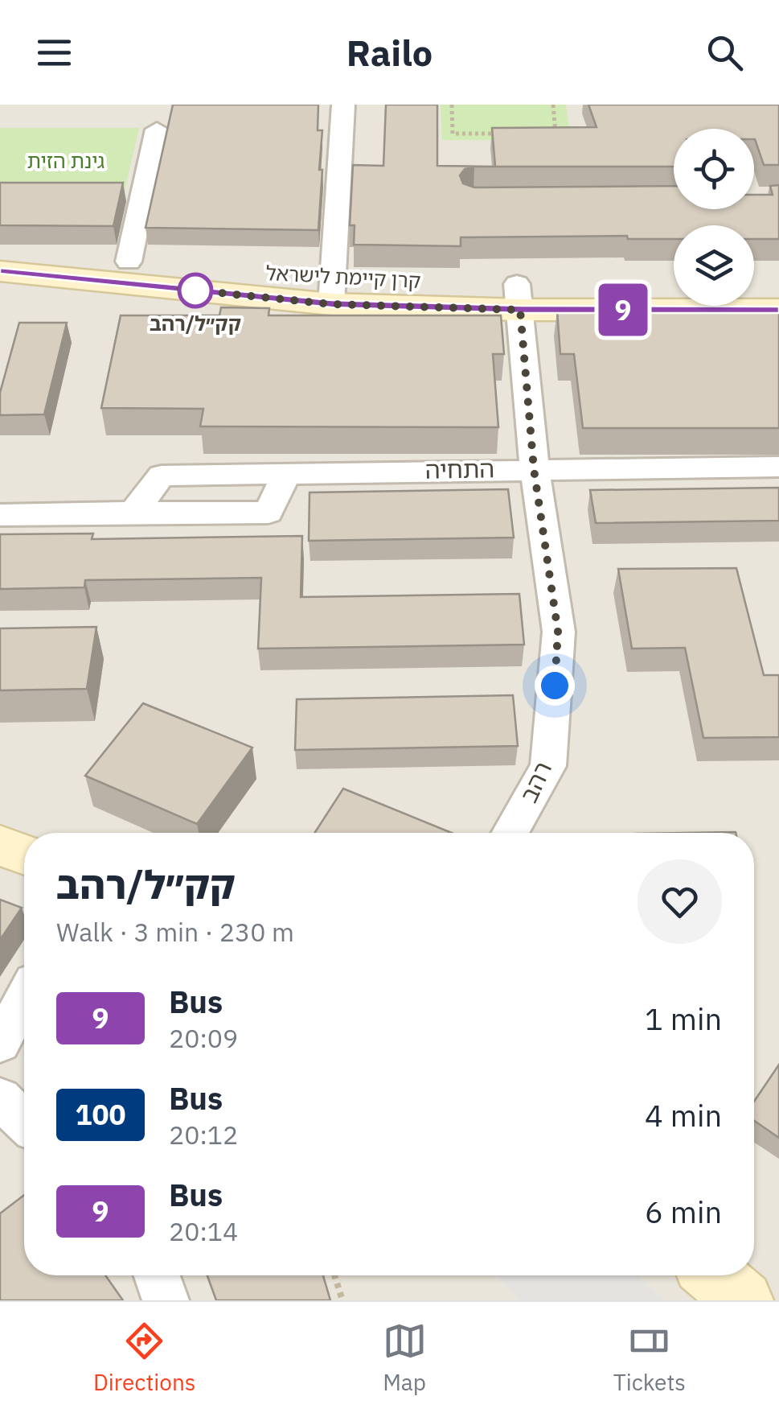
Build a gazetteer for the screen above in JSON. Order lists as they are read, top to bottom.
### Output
{
  "streets": {
    "street": ["קרן קיימת לישראל", "התחיה", "רהב"]
  },
  "crossings": [
    ["קרן קיימת לישראל", "רהב"],
    ["התחיה", "רהב"]
  ],
  "parks": ["גינת הזית"],
  "places": ["קק״ל/רהב"],
  "lines": ["bus line 9"],
  "page": {
    "header": "Railo",
    "on_map": "9",
    "heading": ["קק״ל/רהב", "Walk · 3 min · 230 m"],
    "list": [
      {
        "mark": "9",
        "name": "Bus",
        "note": "20:09",
        "value": "1 min"
      },
      {
        "mark": "100",
        "name": "Bus",
        "note": "20:12",
        "value": "4 min"
      },
      {
        "mark": "9",
        "name": "Bus",
        "note": "20:14",
        "value": "6 min"
      }
    ],
    "tabs": ["Directions", "Map", "Tickets"]
  }
}
